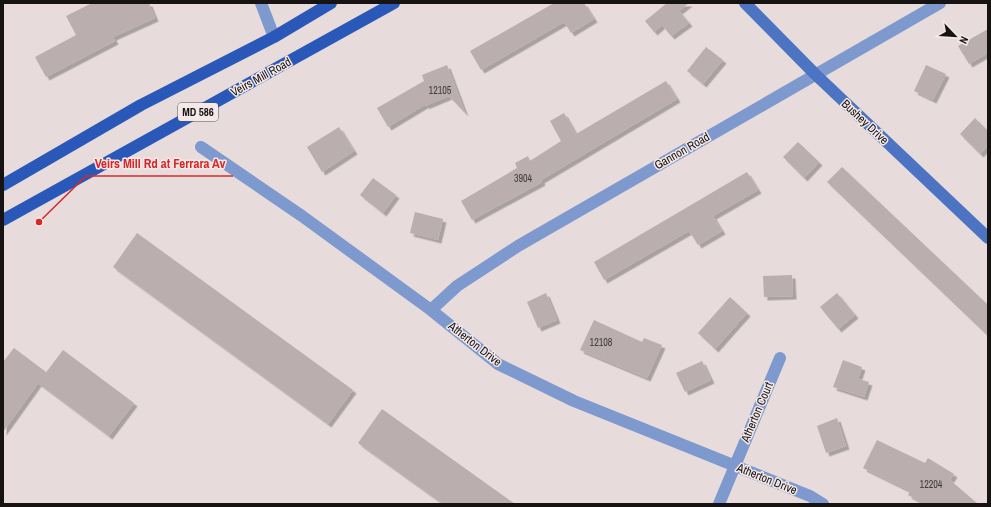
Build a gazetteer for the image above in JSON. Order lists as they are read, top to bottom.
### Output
{
  "streets": {
    "main road": ["Veirs Mill Road", "MD 586"],
    "street": [
      "Bushey Drive",
      "Gannon Road",
      "Atherton Drive",
      "Atherton Court"
    ]
  },
  "crossings": [
    ["Bushey Drive", "Gannon Road"],
    ["Gannon Road", "Atherton Drive"],
    ["Atherton Drive", "Atherton Court"]
  ],
  "places": ["Veirs Mill Rd at Ferrara Av"],
  "house_numbers": [
    "12105",
    "3904",
    "12108",
    "12204"
  ],
  "north": "bottom right"
}
